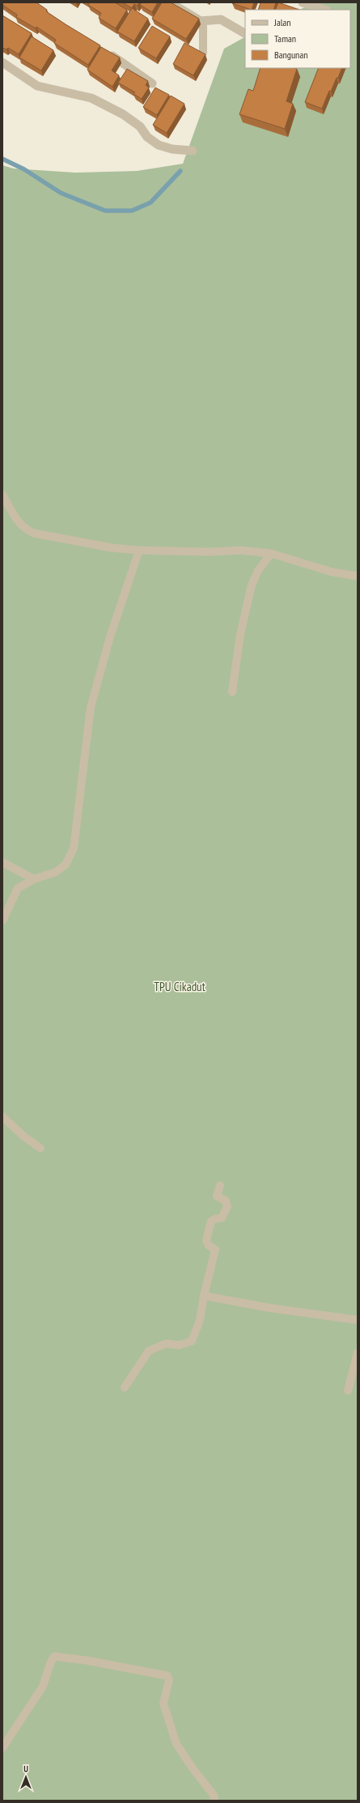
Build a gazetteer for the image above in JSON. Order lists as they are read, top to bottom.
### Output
{
  "parks": ["TPU Cikadut"],
  "legend": ["Jalan", "Taman", "Bangunan"],
  "north": "top"
}
